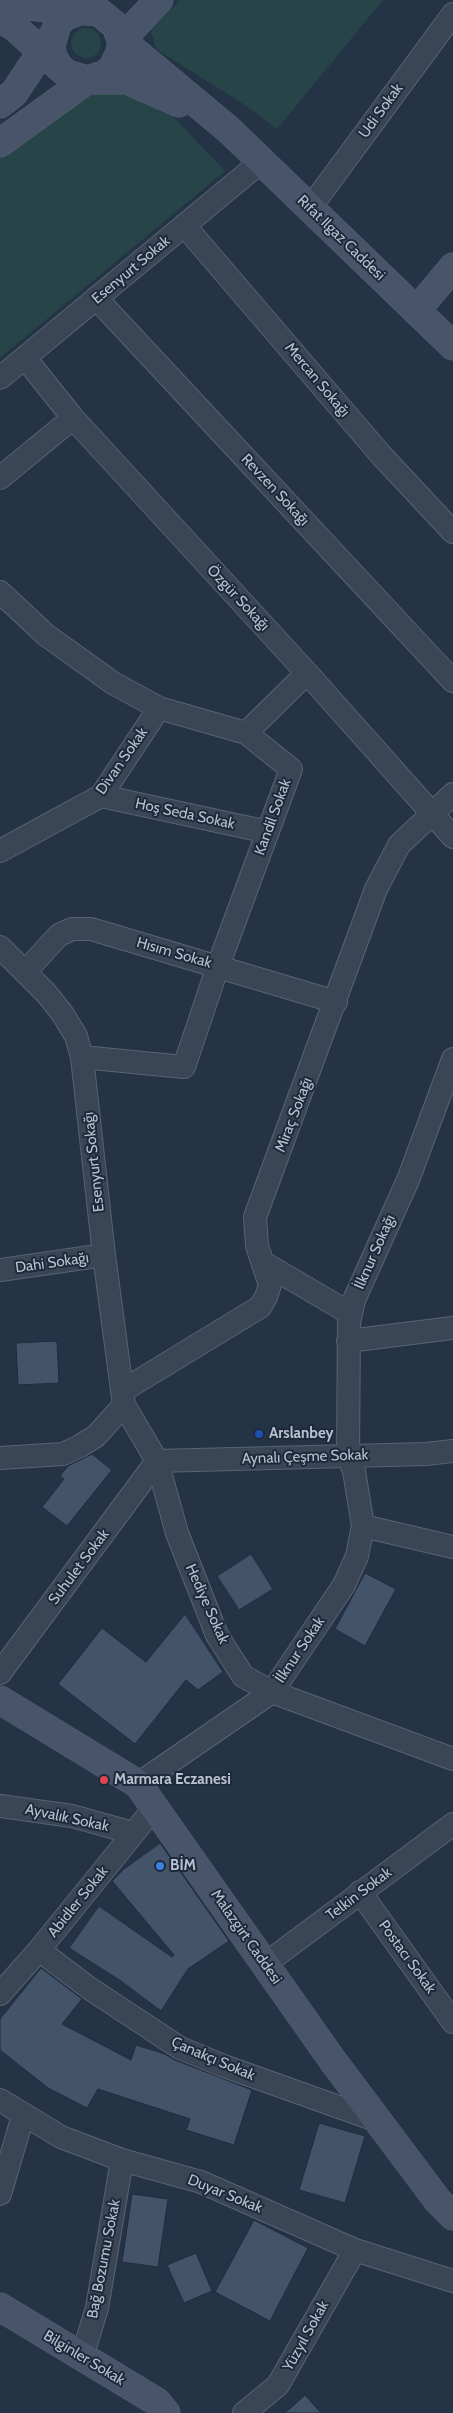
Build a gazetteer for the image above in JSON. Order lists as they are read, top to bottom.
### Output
{
  "streets": {
    "street": [
      "Udi Sokak",
      "Rıfat Ilgaz Caddesi",
      "Esenyurt Sokak",
      "Mercan Sokağı",
      "Revzen Sokağı",
      "Özgür Sokağı",
      "Divan Sokak",
      "Hoş Seda Sokak",
      "Kandil Sokak",
      "Hısım Sokak",
      "Miraç Sokağı",
      "Esenyurt Sokağı",
      "İlknur Sokağı",
      "Dahi Sokağı",
      "Aynalı Çeşme Sokak",
      "Suhulet Sokak",
      "Hediye Sokak",
      "İlknur Sokak",
      "Ayvalık Sokak",
      "Telkin Sokak",
      "Abidler Sokak",
      "Malazgirt Caddesi",
      "Postacı Sokak",
      "Çanakçı Sokak",
      "Duyar Sokak",
      "Bağ Bozumu Sokak",
      "Yüzyıl Sokak",
      "Bilginler Sokak"
    ]
  },
  "crossings": [
    ["Udi Sokak", "Rıfat Ilgaz Caddesi"],
    ["Rıfat Ilgaz Caddesi", "Esenyurt Sokak"],
    ["Esenyurt Sokak", "Mercan Sokağı"],
    ["Esenyurt Sokak", "Revzen Sokağı"],
    ["Esenyurt Sokak", "Özgür Sokağı"],
    ["Özgür Sokağı", "Miraç Sokağı"],
    ["Divan Sokak", "Hoş Seda Sokak"],
    ["Divan Sokak", "Kandil Sokak"],
    ["Hoş Seda Sokak", "Kandil Sokak"],
    ["Kandil Sokak", "Hısım Sokak"],
    ["Kandil Sokak", "Esenyurt Sokağı"],
    ["Hısım Sokak", "Miraç Sokağı"],
    ["Hısım Sokak", "Esenyurt Sokağı"],
    ["Miraç Sokağı", "Esenyurt Sokağı"],
    ["Miraç Sokağı", "Hediye Sokak"],
    ["Esenyurt Sokağı", "Dahi Sokağı"],
    ["Esenyurt Sokağı", "Hediye Sokak"],
    ["İlknur Sokağı", "Aynalı Çeşme Sokak"],
    ["İlknur Sokağı", "İlknur Sokak"],
    ["Aynalı Çeşme Sokak", "Suhulet Sokak"],
    ["Aynalı Çeşme Sokak", "Hediye Sokak"],
    ["Aynalı Çeşme Sokak", "İlknur Sokak"],
    ["Suhulet Sokak", "Hediye Sokak"],
    ["Hediye Sokak", "İlknur Sokak"],
    ["İlknur Sokak", "Malazgirt Caddesi"],
    ["Ayvalık Sokak", "Abidler Sokak"],
    ["Telkin Sokak", "Malazgirt Caddesi"],
    ["Telkin Sokak", "Postacı Sokak"],
    ["Abidler Sokak", "Malazgirt Caddesi"],
    ["Abidler Sokak", "Çanakçı Sokak"],
    ["Malazgirt Caddesi", "Çanakçı Sokak"],
    ["Duyar Sokak", "Bağ Bozumu Sokak"],
    ["Duyar Sokak", "Yüzyıl Sokak"],
    ["Bağ Bozumu Sokak", "Bilginler Sokak"]
  ],
  "places": ["Arslanbey", "Marmara Eczanesi", "BİM"]
}
